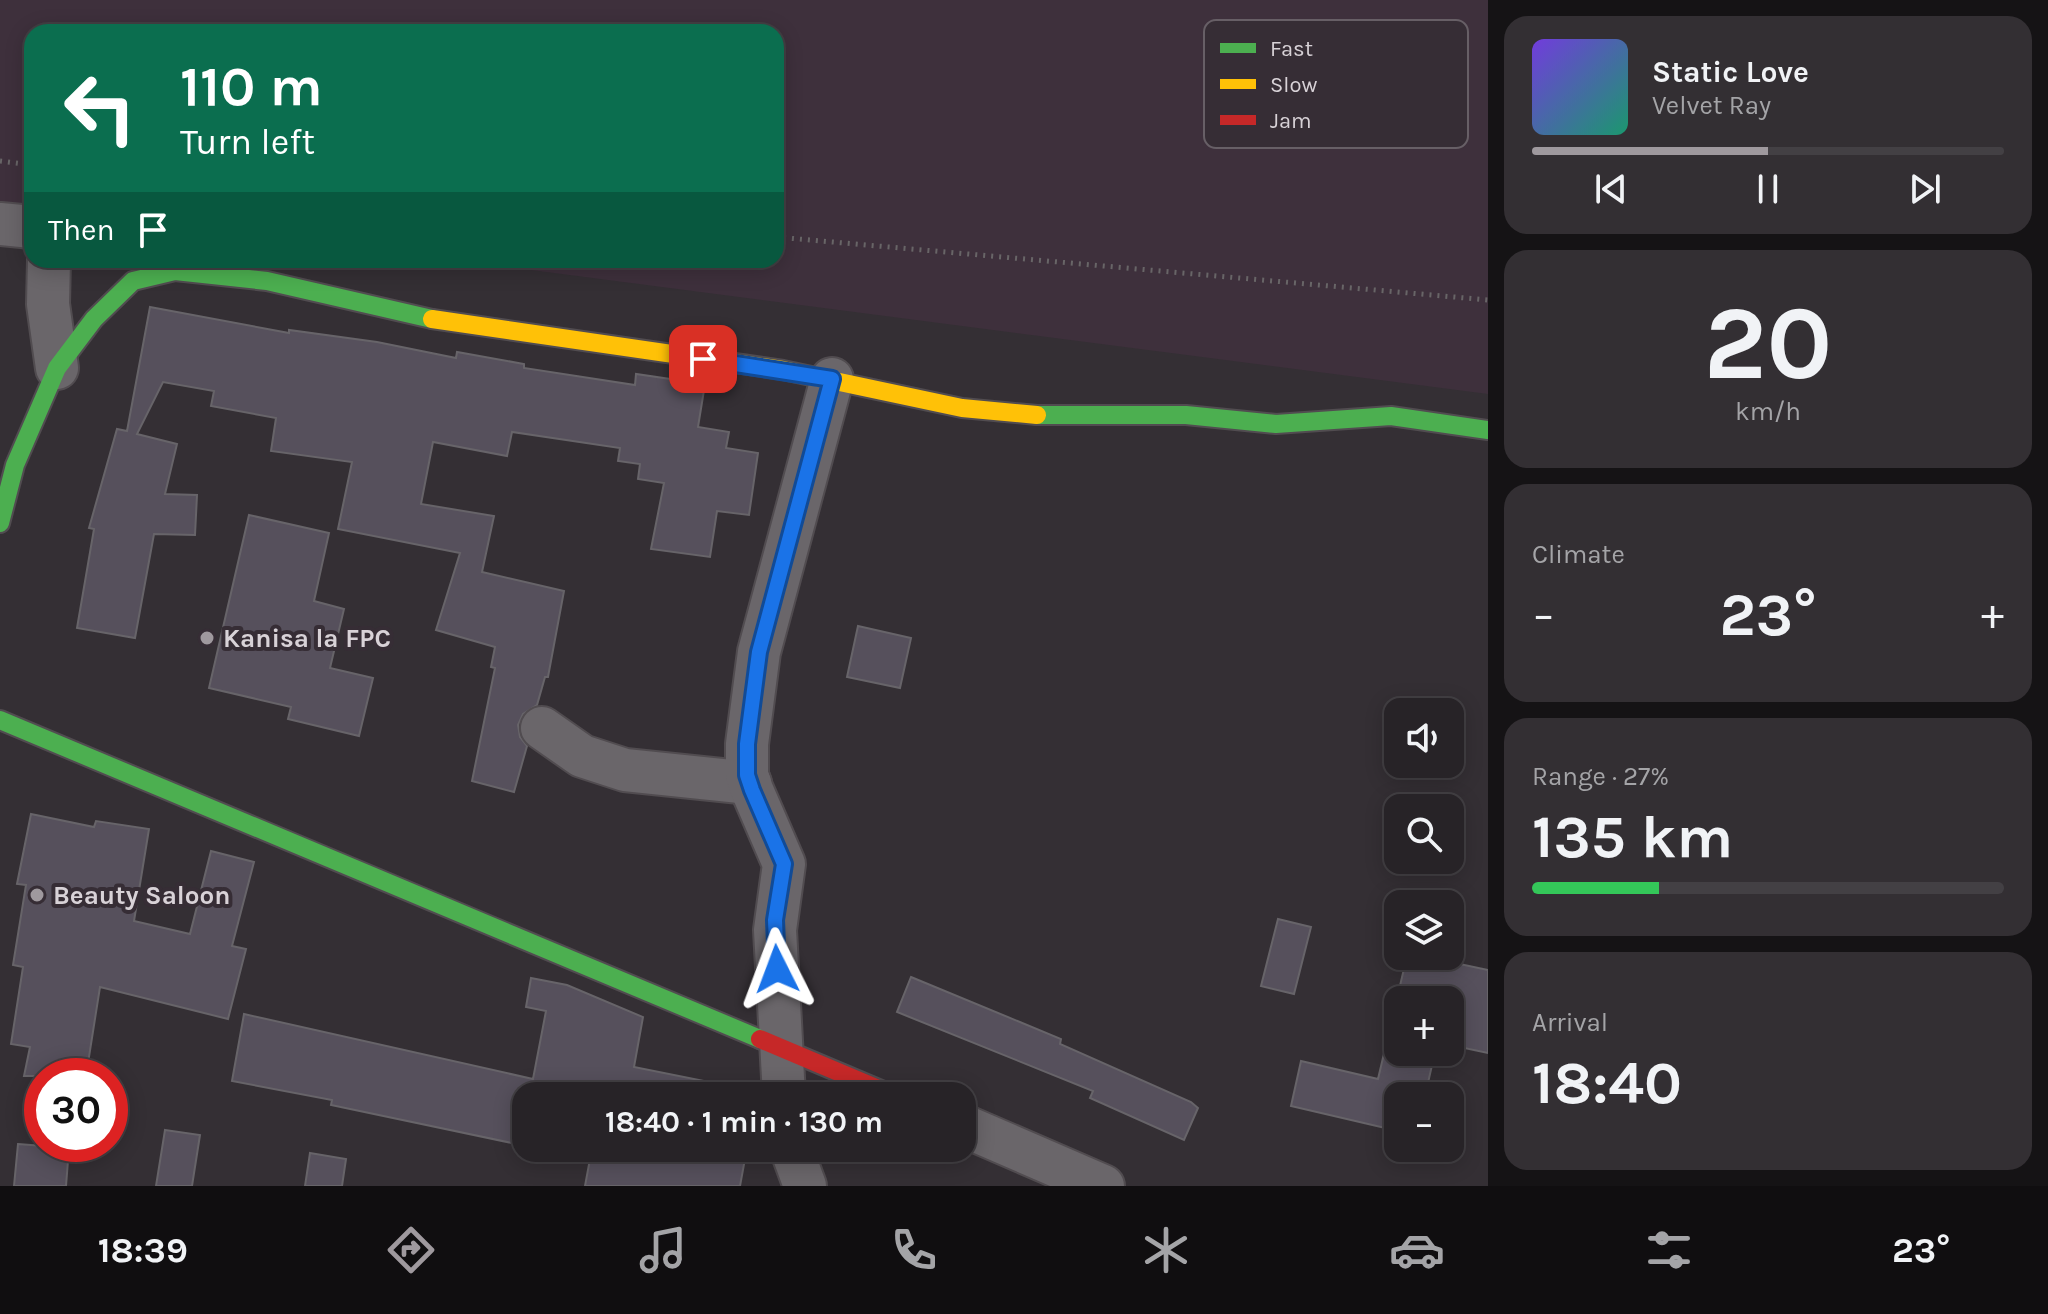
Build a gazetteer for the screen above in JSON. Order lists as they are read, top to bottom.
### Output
{
  "places": ["Kanisa la FPC", "Beauty Saloon"],
  "legend": ["Fast", "Slow", "Jam"],
  "page": {
    "turn": ["110 m", "Turn left"],
    "song": ["Static Love", "Velvet Ray"],
    "then": "Then",
    "tile": [
      ["20", "km/h"],
      "Climate",
      ["Range · 27%", "135 km"],
      ["Arrival", "18:40"]
    ],
    "heat": ["−", "23°", "+"],
    "map_buttons": ["+", "−"],
    "limit": "30",
    "trip": "18:40 · 1 min · 130 m",
    "tabs": ["18:39", "23°"]
  }
}
